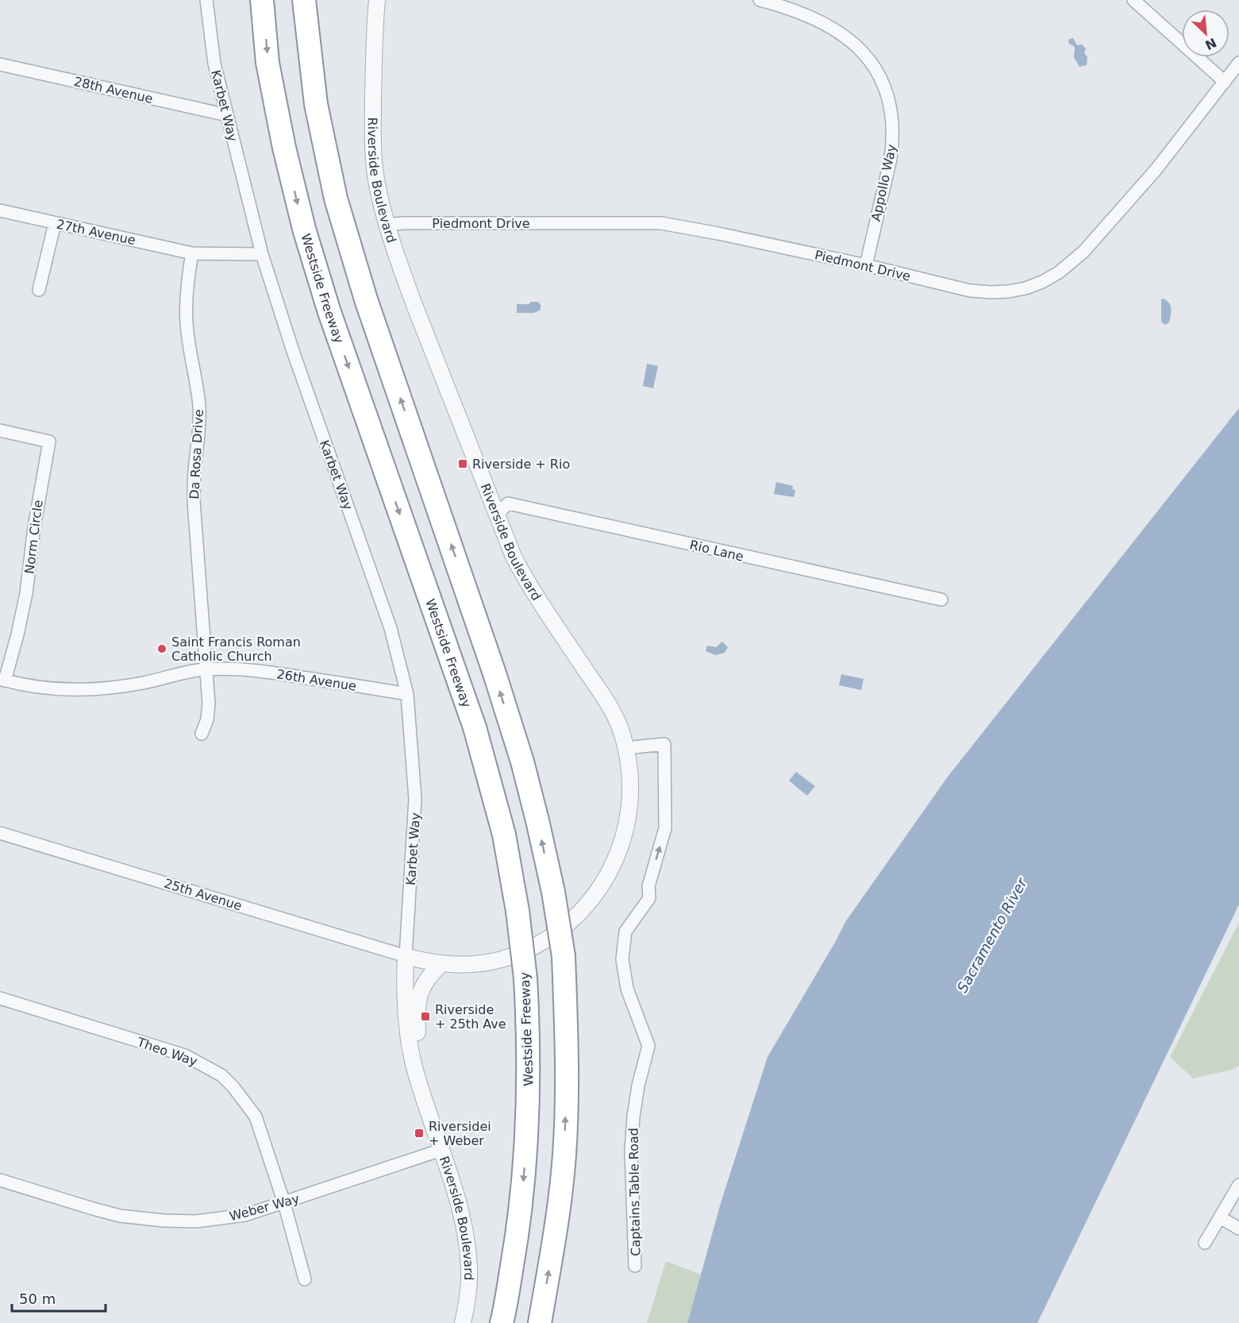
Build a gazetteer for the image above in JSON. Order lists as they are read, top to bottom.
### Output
{
  "streets": {
    "highway": ["Westside Freeway"],
    "street": [
      "28th Avenue",
      "Karbet Way",
      "Riverside Boulevard",
      "Appollo Way",
      "Piedmont Drive",
      "27th Avenue",
      "Da Rosa Drive",
      "Norm Circle",
      "Rio Lane",
      "26th Avenue",
      "25th Avenue",
      "Theo Way",
      "Captains Table Road",
      "Weber Way"
    ]
  },
  "crossings": [
    ["28th Avenue", "Karbet Way"],
    ["Karbet Way", "Riverside Boulevard"],
    ["Karbet Way", "26th Avenue"],
    ["Karbet Way", "25th Avenue"],
    ["Riverside Boulevard", "Piedmont Drive"],
    ["Riverside Boulevard", "Rio Lane"],
    ["Riverside Boulevard", "25th Avenue"],
    ["Riverside Boulevard", "Captains Table Road"],
    ["Riverside Boulevard", "Weber Way"],
    ["Appollo Way", "Piedmont Drive"],
    ["27th Avenue", "Da Rosa Drive"],
    ["Da Rosa Drive", "26th Avenue"],
    ["Norm Circle", "26th Avenue"],
    ["Theo Way", "Weber Way"]
  ],
  "one_way": ["Captains Table Road"],
  "water": ["Sacramento River"],
  "places": {
    "transit": ["Riverside + Rio", "Riverside + 25th Ave", "Riversidei + Weber"],
    "other": ["Saint Francis Roman Catholic Church"]
  },
  "scale_bar": "50 m",
  "north": "bottom right"
}
